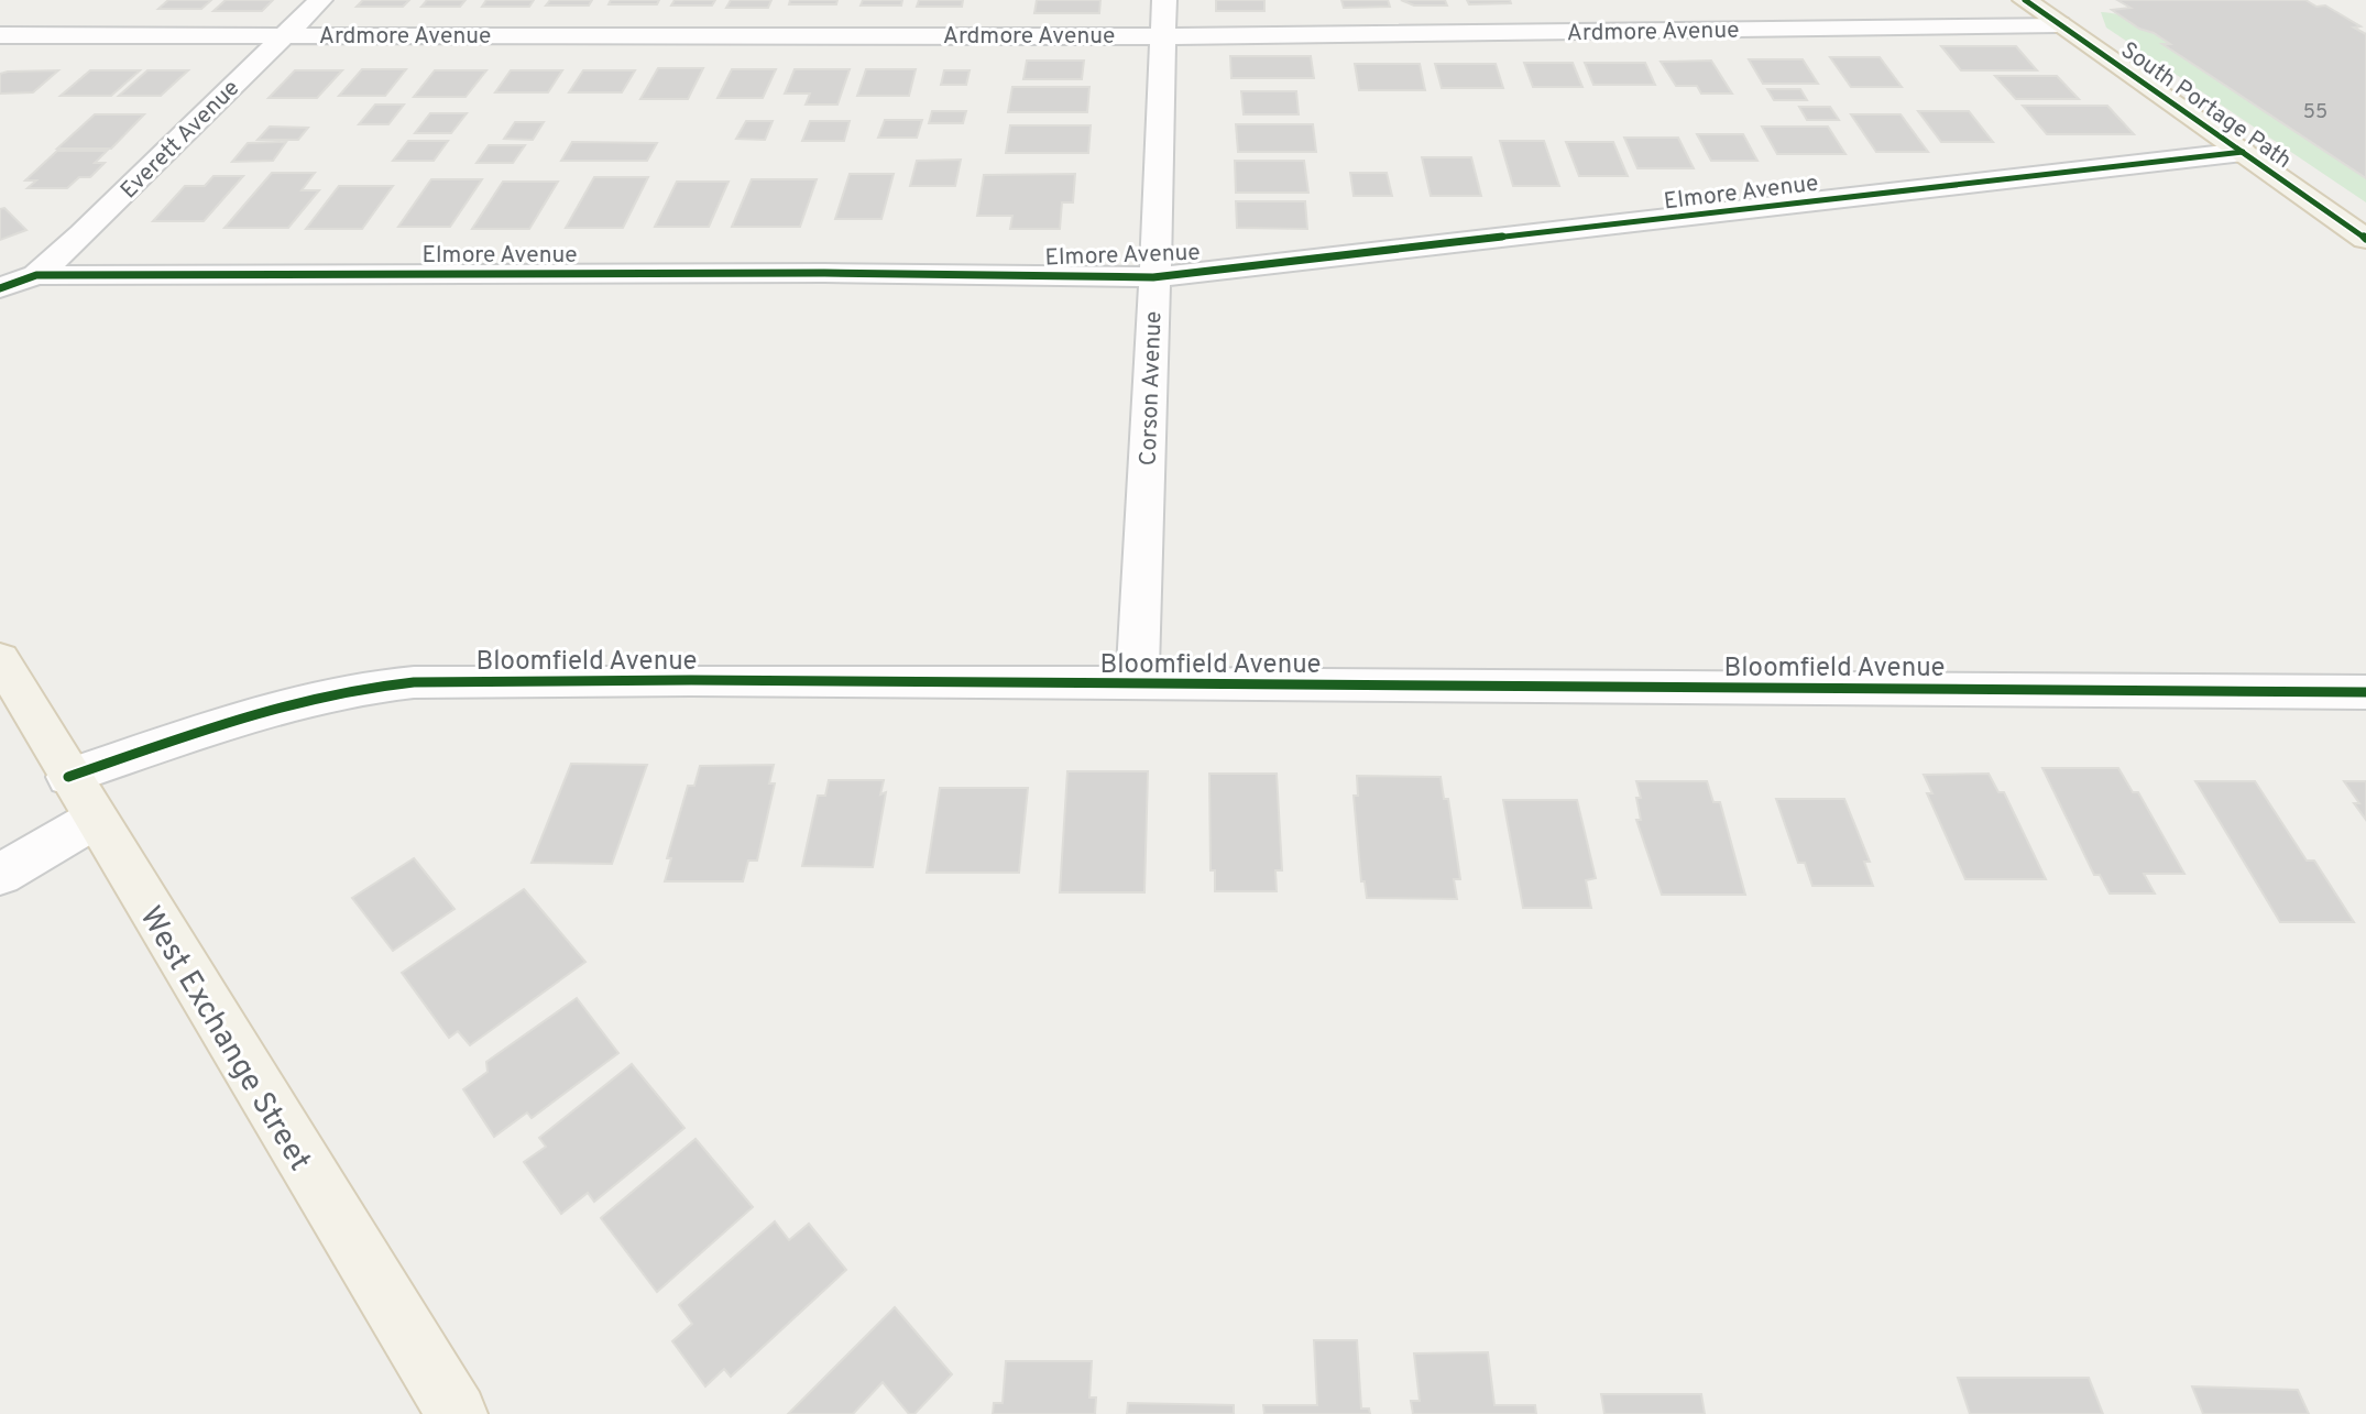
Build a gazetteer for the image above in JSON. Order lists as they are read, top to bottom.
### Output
{
  "streets": {
    "main road": ["South Portage Path", "West Exchange Street"],
    "street": [
      "Ardmore Avenue",
      "Everett Avenue",
      "Elmore Avenue",
      "Corson Avenue",
      "Bloomfield Avenue"
    ]
  },
  "crossings": [
    ["Ardmore Avenue", "South Portage Path"],
    ["Ardmore Avenue", "Everett Avenue"],
    ["Ardmore Avenue", "Corson Avenue"],
    ["South Portage Path", "Elmore Avenue"],
    ["Everett Avenue", "Elmore Avenue"],
    ["Elmore Avenue", "Corson Avenue"],
    ["Corson Avenue", "Bloomfield Avenue"],
    ["Bloomfield Avenue", "West Exchange Street"]
  ],
  "house_numbers": ["55"]
}
